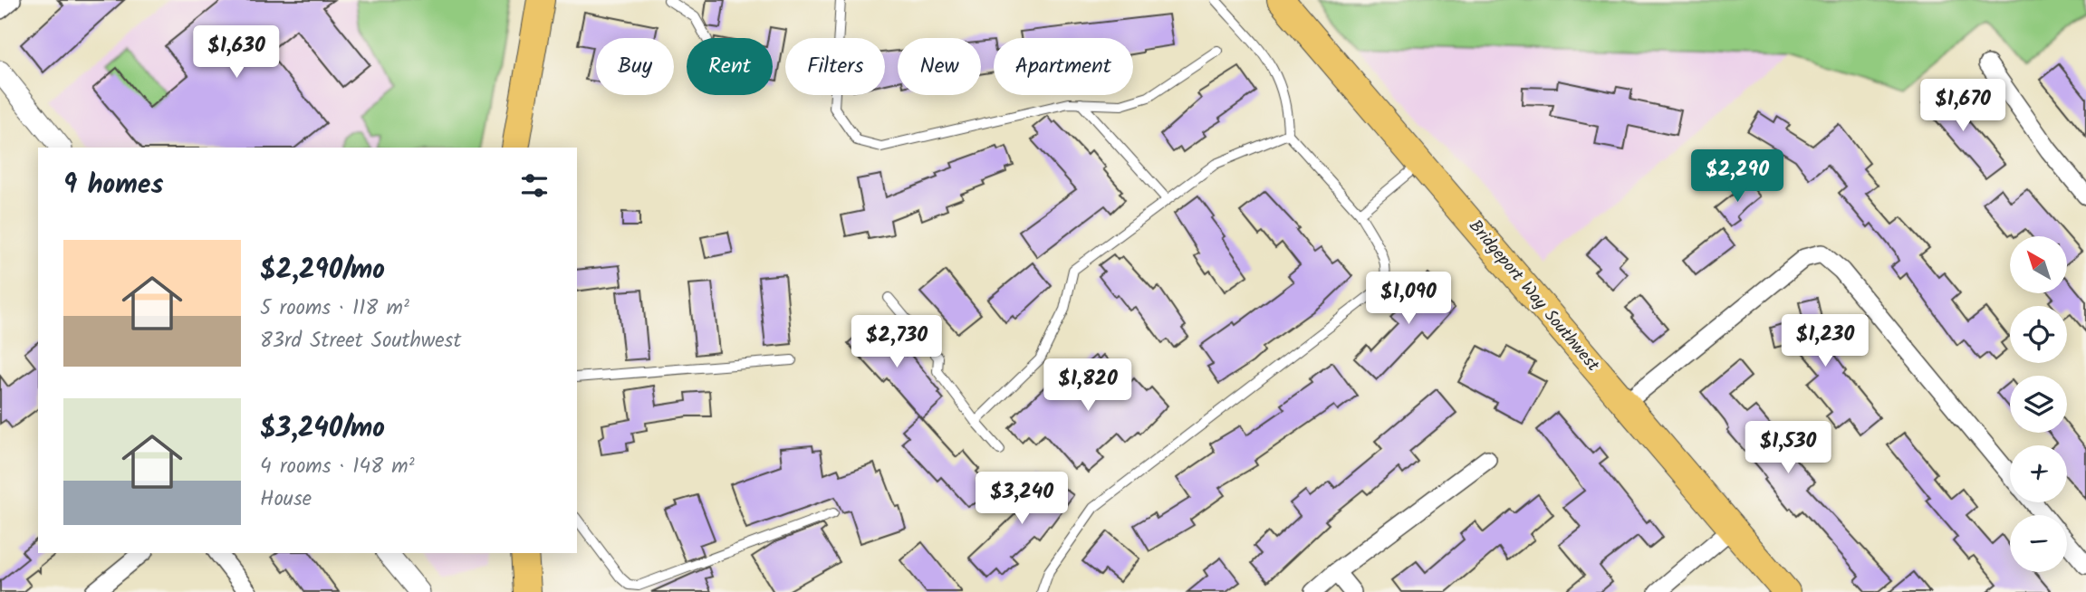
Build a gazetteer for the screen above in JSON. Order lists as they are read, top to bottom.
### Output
{
  "streets": {
    "main road": ["Bridgeport Way Southwest"]
  },
  "north": "top left",
  "page": {
    "price": [
      "$1,630",
      "$1,670",
      "$2,290",
      "$1,090",
      "$1,230",
      "$2,730",
      "$1,820",
      "$1,530",
      "$3,240"
    ],
    "chip": [
      "Buy",
      "Rent",
      "Filters",
      "New",
      "Apartment"
    ],
    "heading": "9 homes",
    "list": [
      {
        "name": "$2,290/mo",
        "note": "5 rooms · 118 m² · 83rd Street Southwest"
      },
      {
        "name": "$3,240/mo",
        "note": "4 rooms · 148 m² · House"
      }
    ],
    "map_buttons": ["+", "−"]
  }
}
